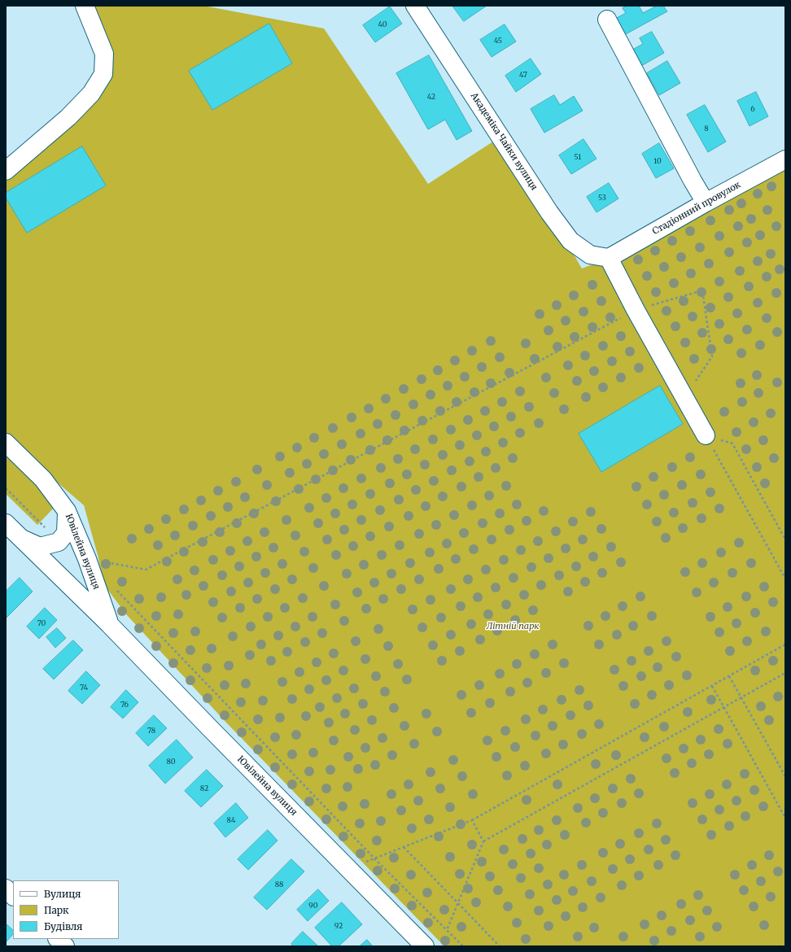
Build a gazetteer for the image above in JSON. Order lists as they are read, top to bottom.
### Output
{
  "streets": {
    "street": ["Академіка Чайки вулиця", "Стадіонний провулок", "Ювілейна вулиця"]
  },
  "crossings": [
    ["Академіка Чайки вулиця", "Стадіонний провулок"]
  ],
  "parks": ["Літній парк"],
  "house_numbers": [
    "40",
    "45",
    "47",
    "42",
    "6",
    "8",
    "51",
    "10",
    "53",
    "70",
    "74",
    "76",
    "78",
    "80",
    "82",
    "84",
    "88",
    "90",
    "92"
  ],
  "legend": ["Вулиця", "Парк", "Будівля"]
}
